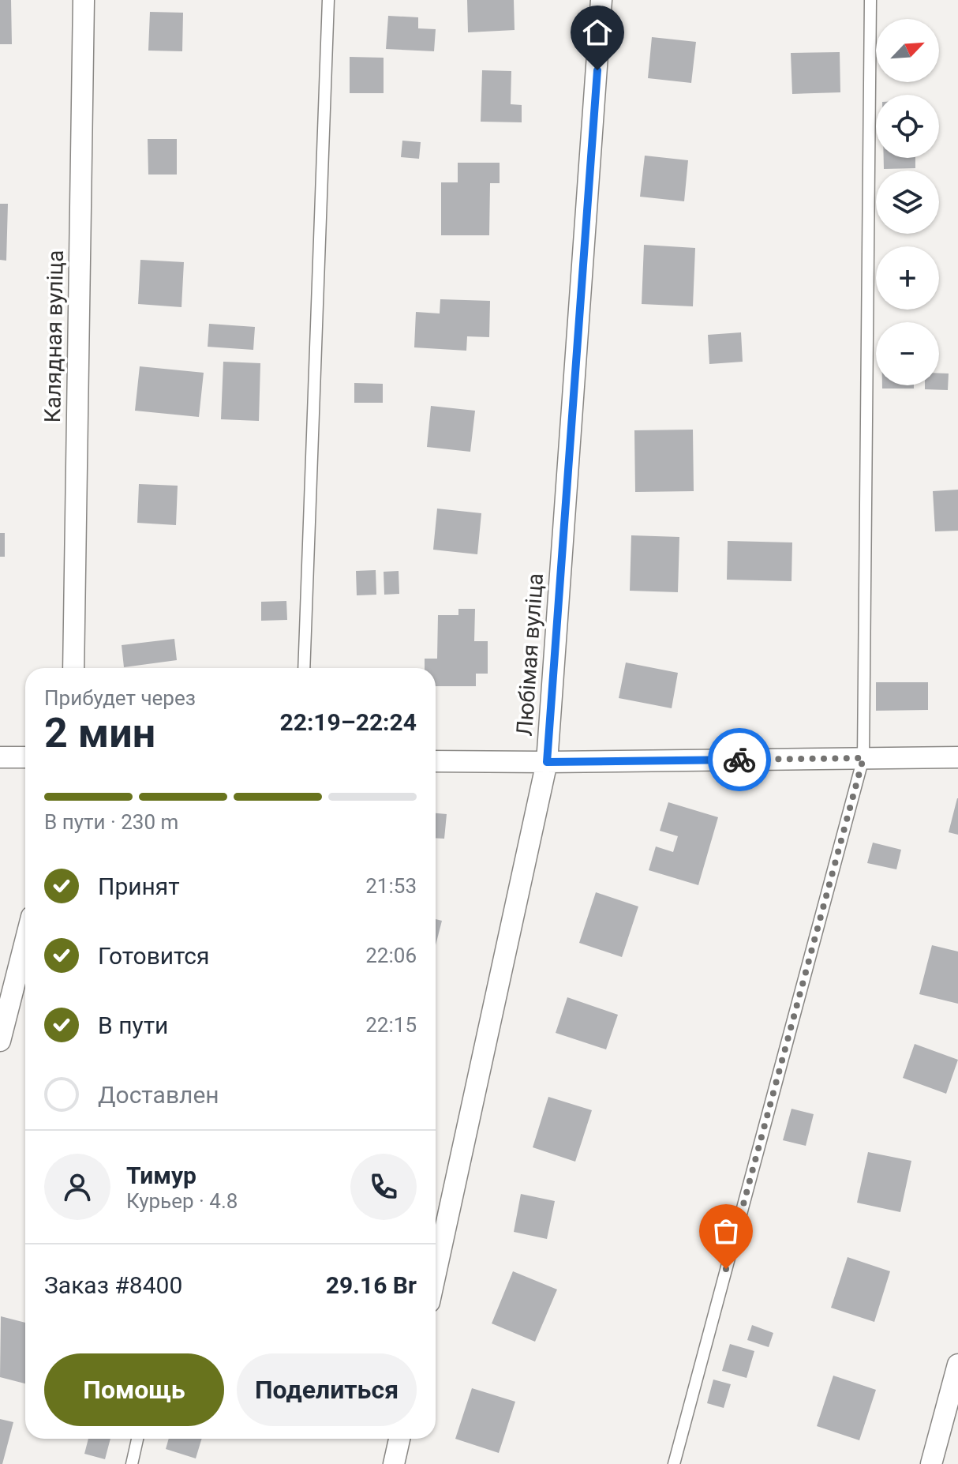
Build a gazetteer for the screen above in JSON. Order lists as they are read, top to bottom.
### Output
{
  "streets": {
    "street": ["Калядная вуліца", "Любімая вуліца"]
  },
  "north": "top right",
  "page": {
    "map_buttons": ["+", "−"],
    "heading": ["2 мин", "Прибудет через", "22:19–22:24"],
    "panel": [
      "Тимур",
      "Курьер · 4.8",
      "Заказ #8400",
      "29.16 Br"
    ],
    "bar": "В пути · 230 m",
    "list": [
      ["Принят", "21:53"],
      ["Готовится", "22:06"],
      ["В пути", "22:15"],
      "Доставлен"
    ],
    "buttons": ["Помощь", "Поделиться"]
  }
}
